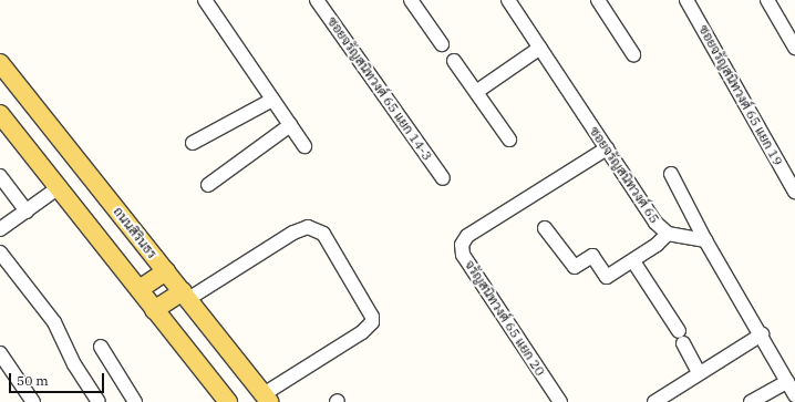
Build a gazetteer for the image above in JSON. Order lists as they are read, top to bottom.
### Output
{
  "streets": {
    "main road": ["ถนนสิรินธร"],
    "street": [
      "ซอยจรัญสนิทวงศ์ 65 แยก 14-3",
      "ซอยจรัญสนิทวงศ์ 65 แยก 19",
      "ซอยจรัญสนิทวงศ์ 65",
      "จรัญสนิทวงศ์ 65 แยก 20"
    ]
  },
  "crossings": [
    ["ซอยจรัญสนิทวงศ์ 65", "จรัญสนิทวงศ์ 65 แยก 20"]
  ],
  "scale_bar": "50 m"
}
